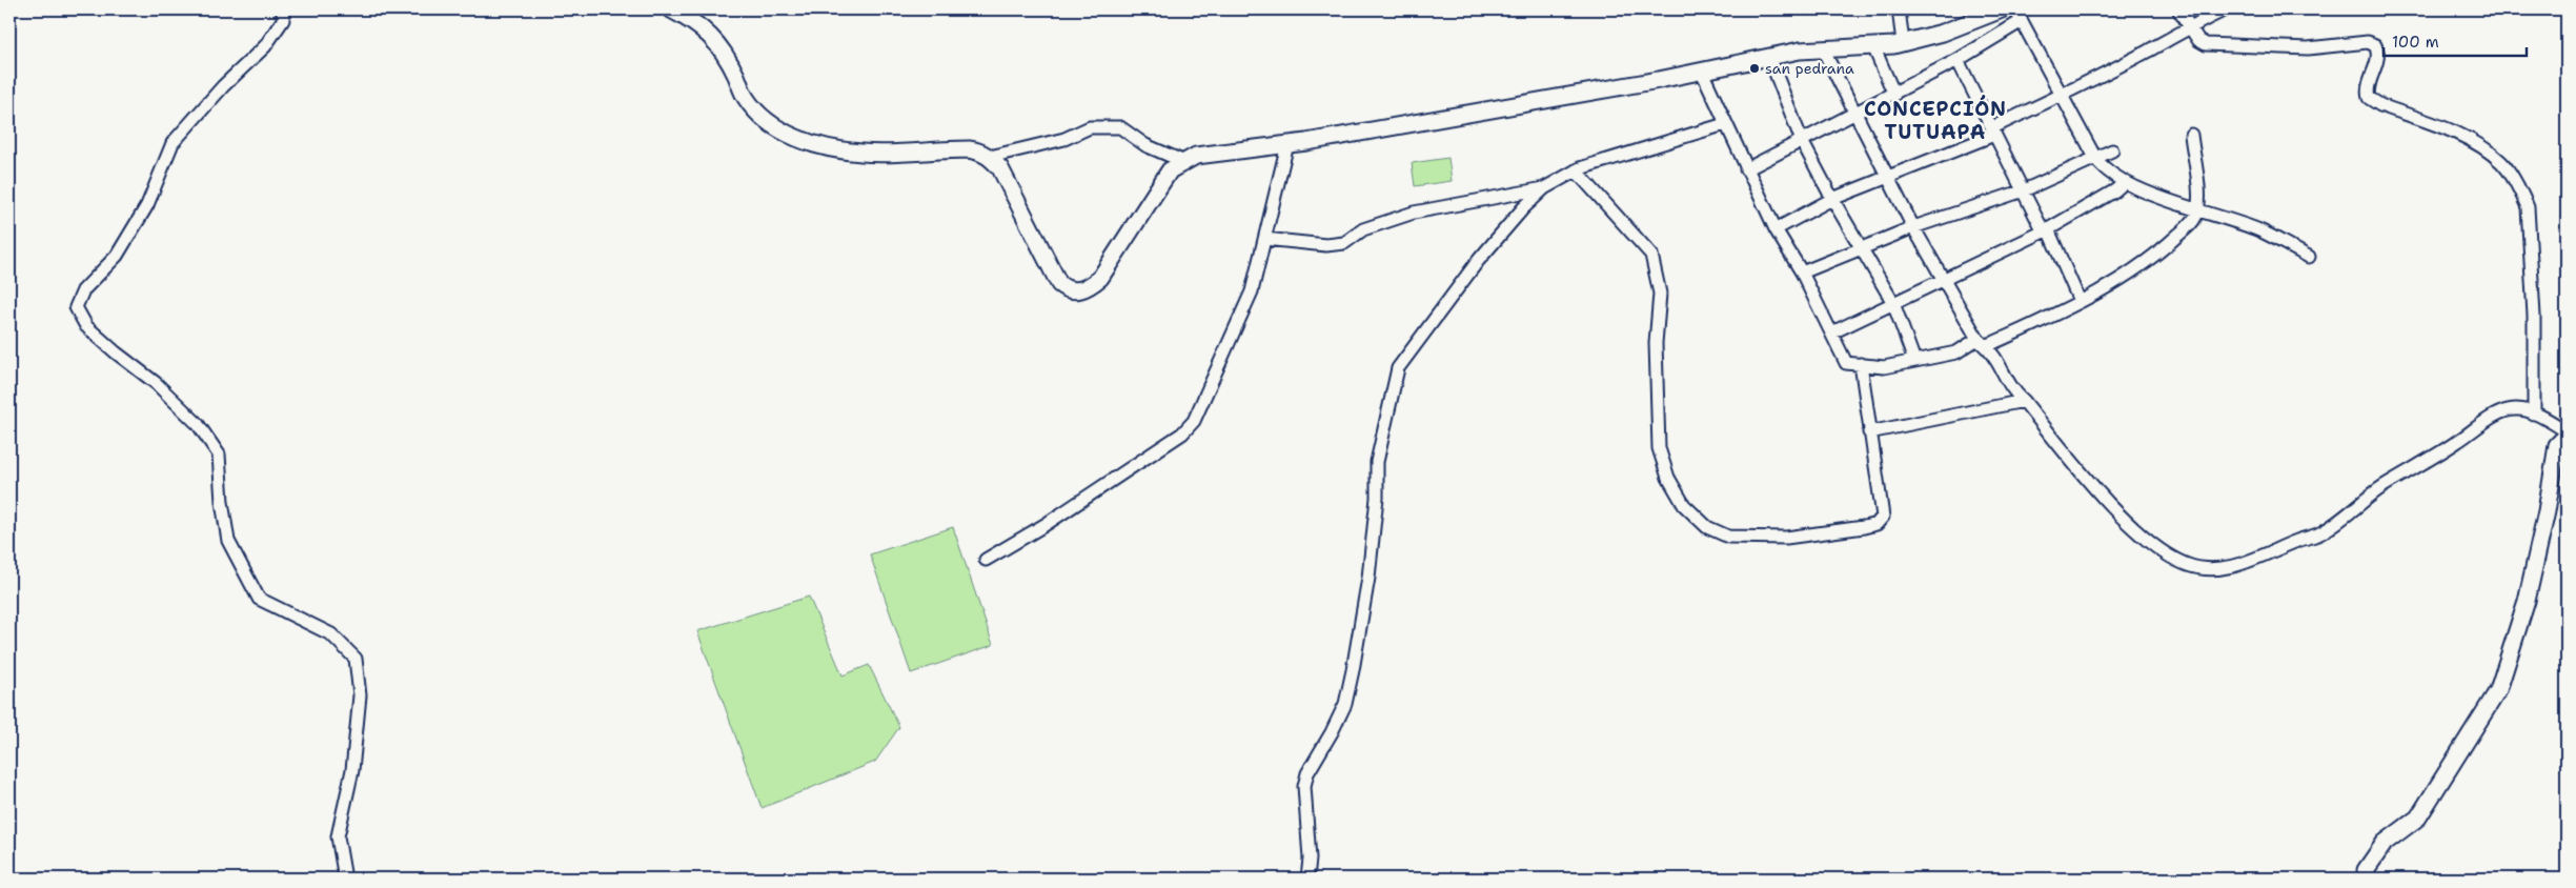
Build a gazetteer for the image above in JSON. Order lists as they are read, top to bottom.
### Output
{
  "districts": ["CONCEPCIÓN TUTUAPA"],
  "places": ["san pedrana"],
  "scale_bar": "100 m"
}
